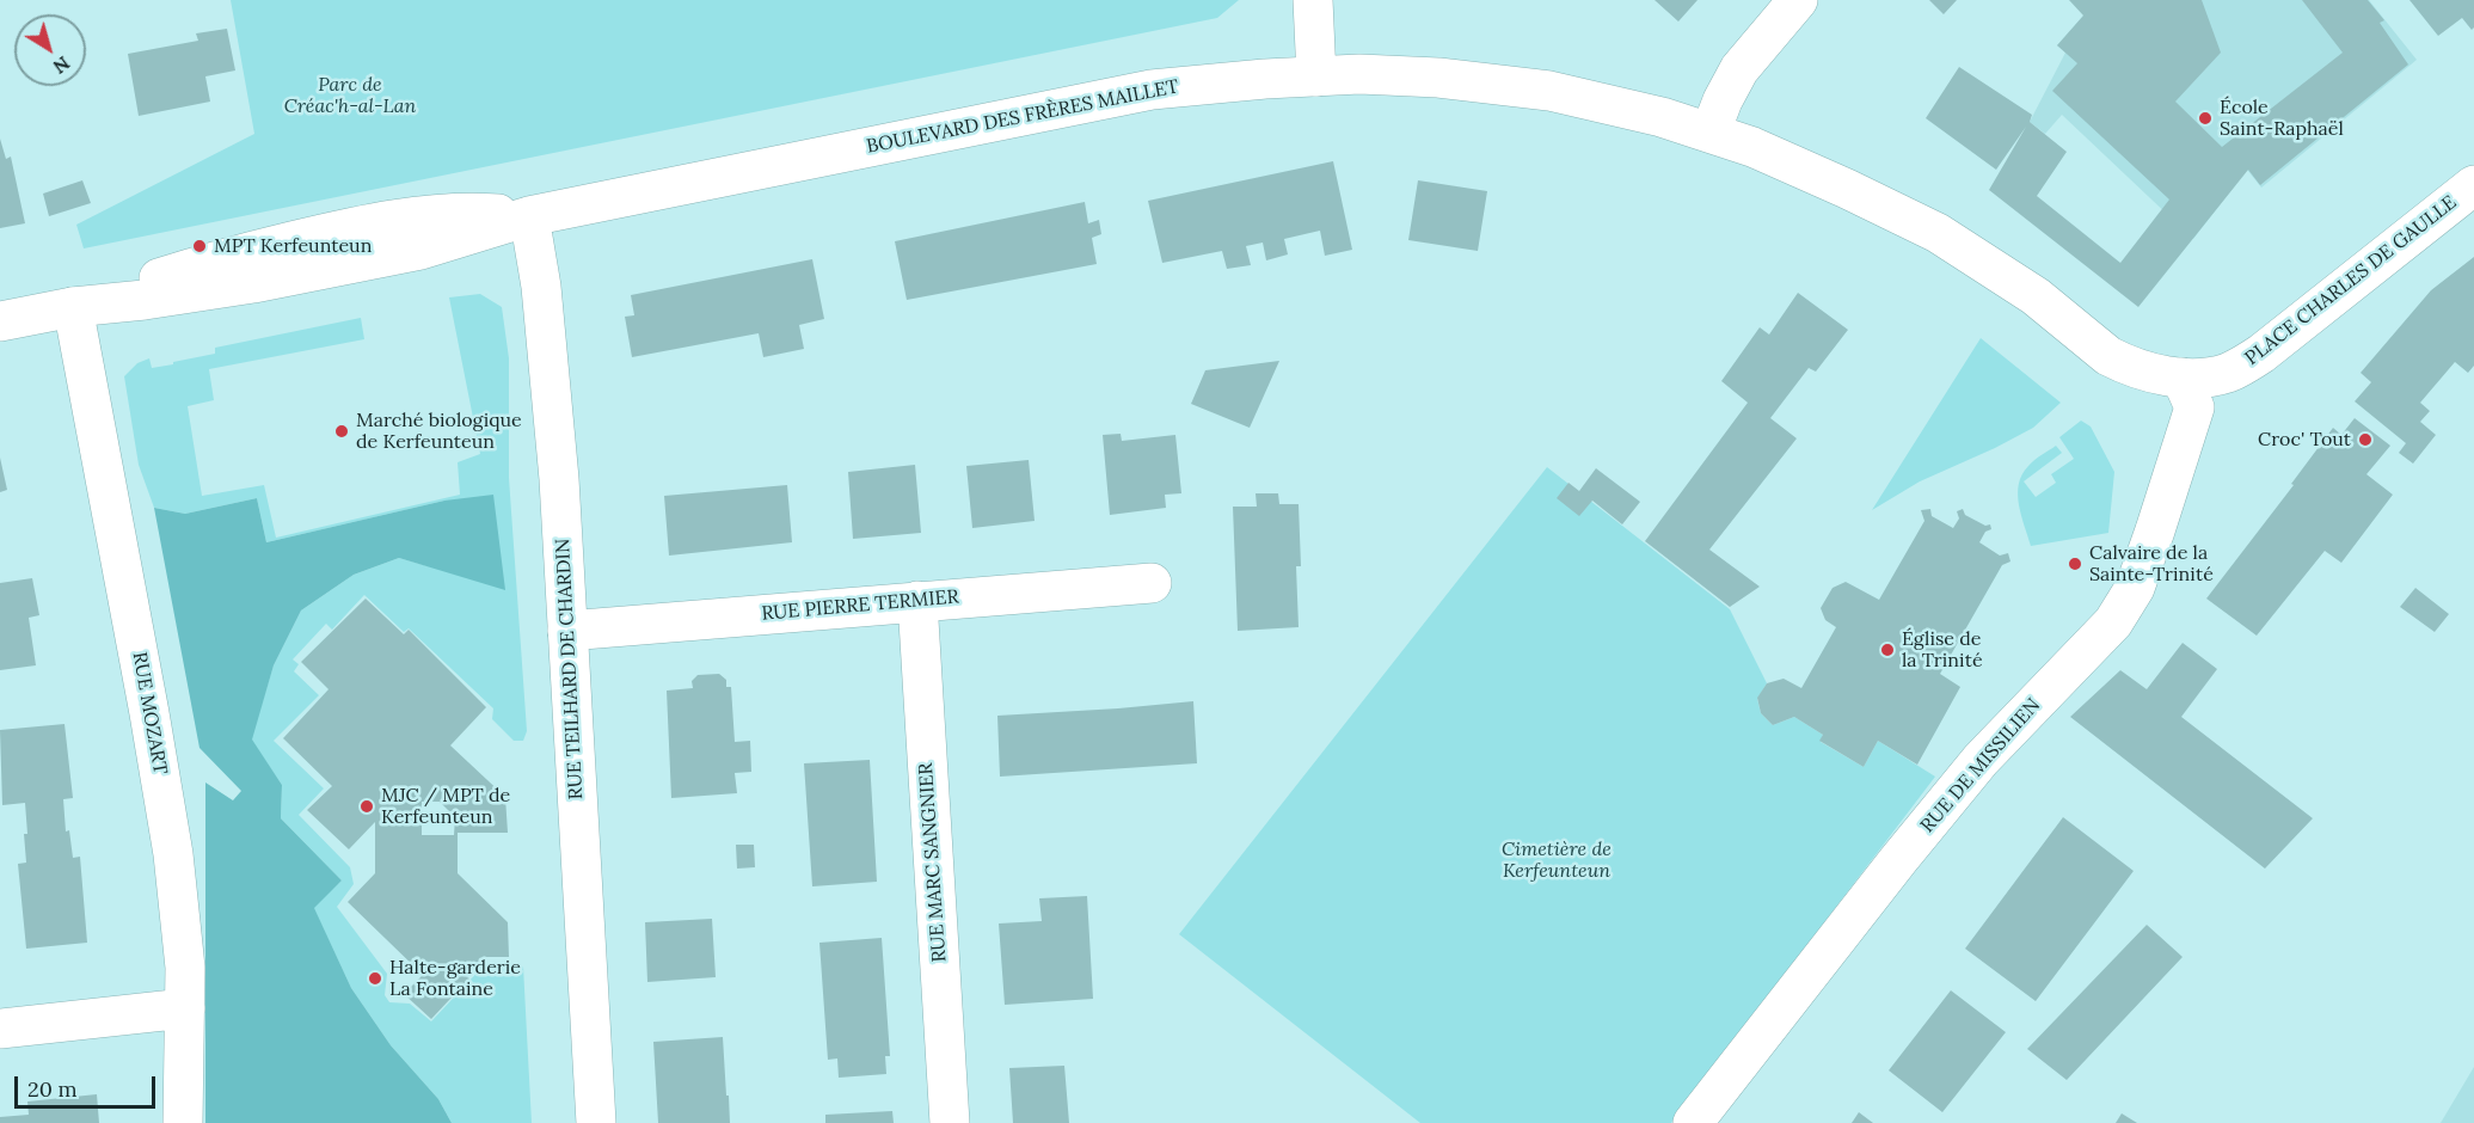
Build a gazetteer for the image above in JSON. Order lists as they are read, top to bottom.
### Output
{
  "streets": {
    "street": [
      "BOULEVARD DES FRÈRES MAILLET",
      "PLACE CHARLES DE GAULLE",
      "RUE PIERRE TERMIER",
      "RUE TEILHARD DE CHARDIN",
      "RUE MOZART",
      "RUE DE MISSILIEN",
      "RUE MARC SANGNIER"
    ]
  },
  "crossings": [
    ["BOULEVARD DES FRÈRES MAILLET", "PLACE CHARLES DE GAULLE"],
    ["BOULEVARD DES FRÈRES MAILLET", "RUE TEILHARD DE CHARDIN"],
    ["BOULEVARD DES FRÈRES MAILLET", "RUE MOZART"],
    ["BOULEVARD DES FRÈRES MAILLET", "RUE DE MISSILIEN"],
    ["PLACE CHARLES DE GAULLE", "RUE DE MISSILIEN"],
    ["RUE PIERRE TERMIER", "RUE TEILHARD DE CHARDIN"],
    ["RUE PIERRE TERMIER", "RUE MARC SANGNIER"]
  ],
  "parks": ["Parc de Créac'h-al-Lan", "Cimetière de Kerfeunteun"],
  "places": [
    "École Saint-Raphaël",
    "MPT Kerfeunteun",
    "Marché biologique de Kerfeunteun",
    "Croc' Tout",
    "Calvaire de la Sainte-Trinité",
    "Église de la Trinité",
    "MJC / MPT de Kerfeunteun",
    "Halte-garderie La Fontaine"
  ],
  "scale_bar": "20 m",
  "north": "bottom right"
}
